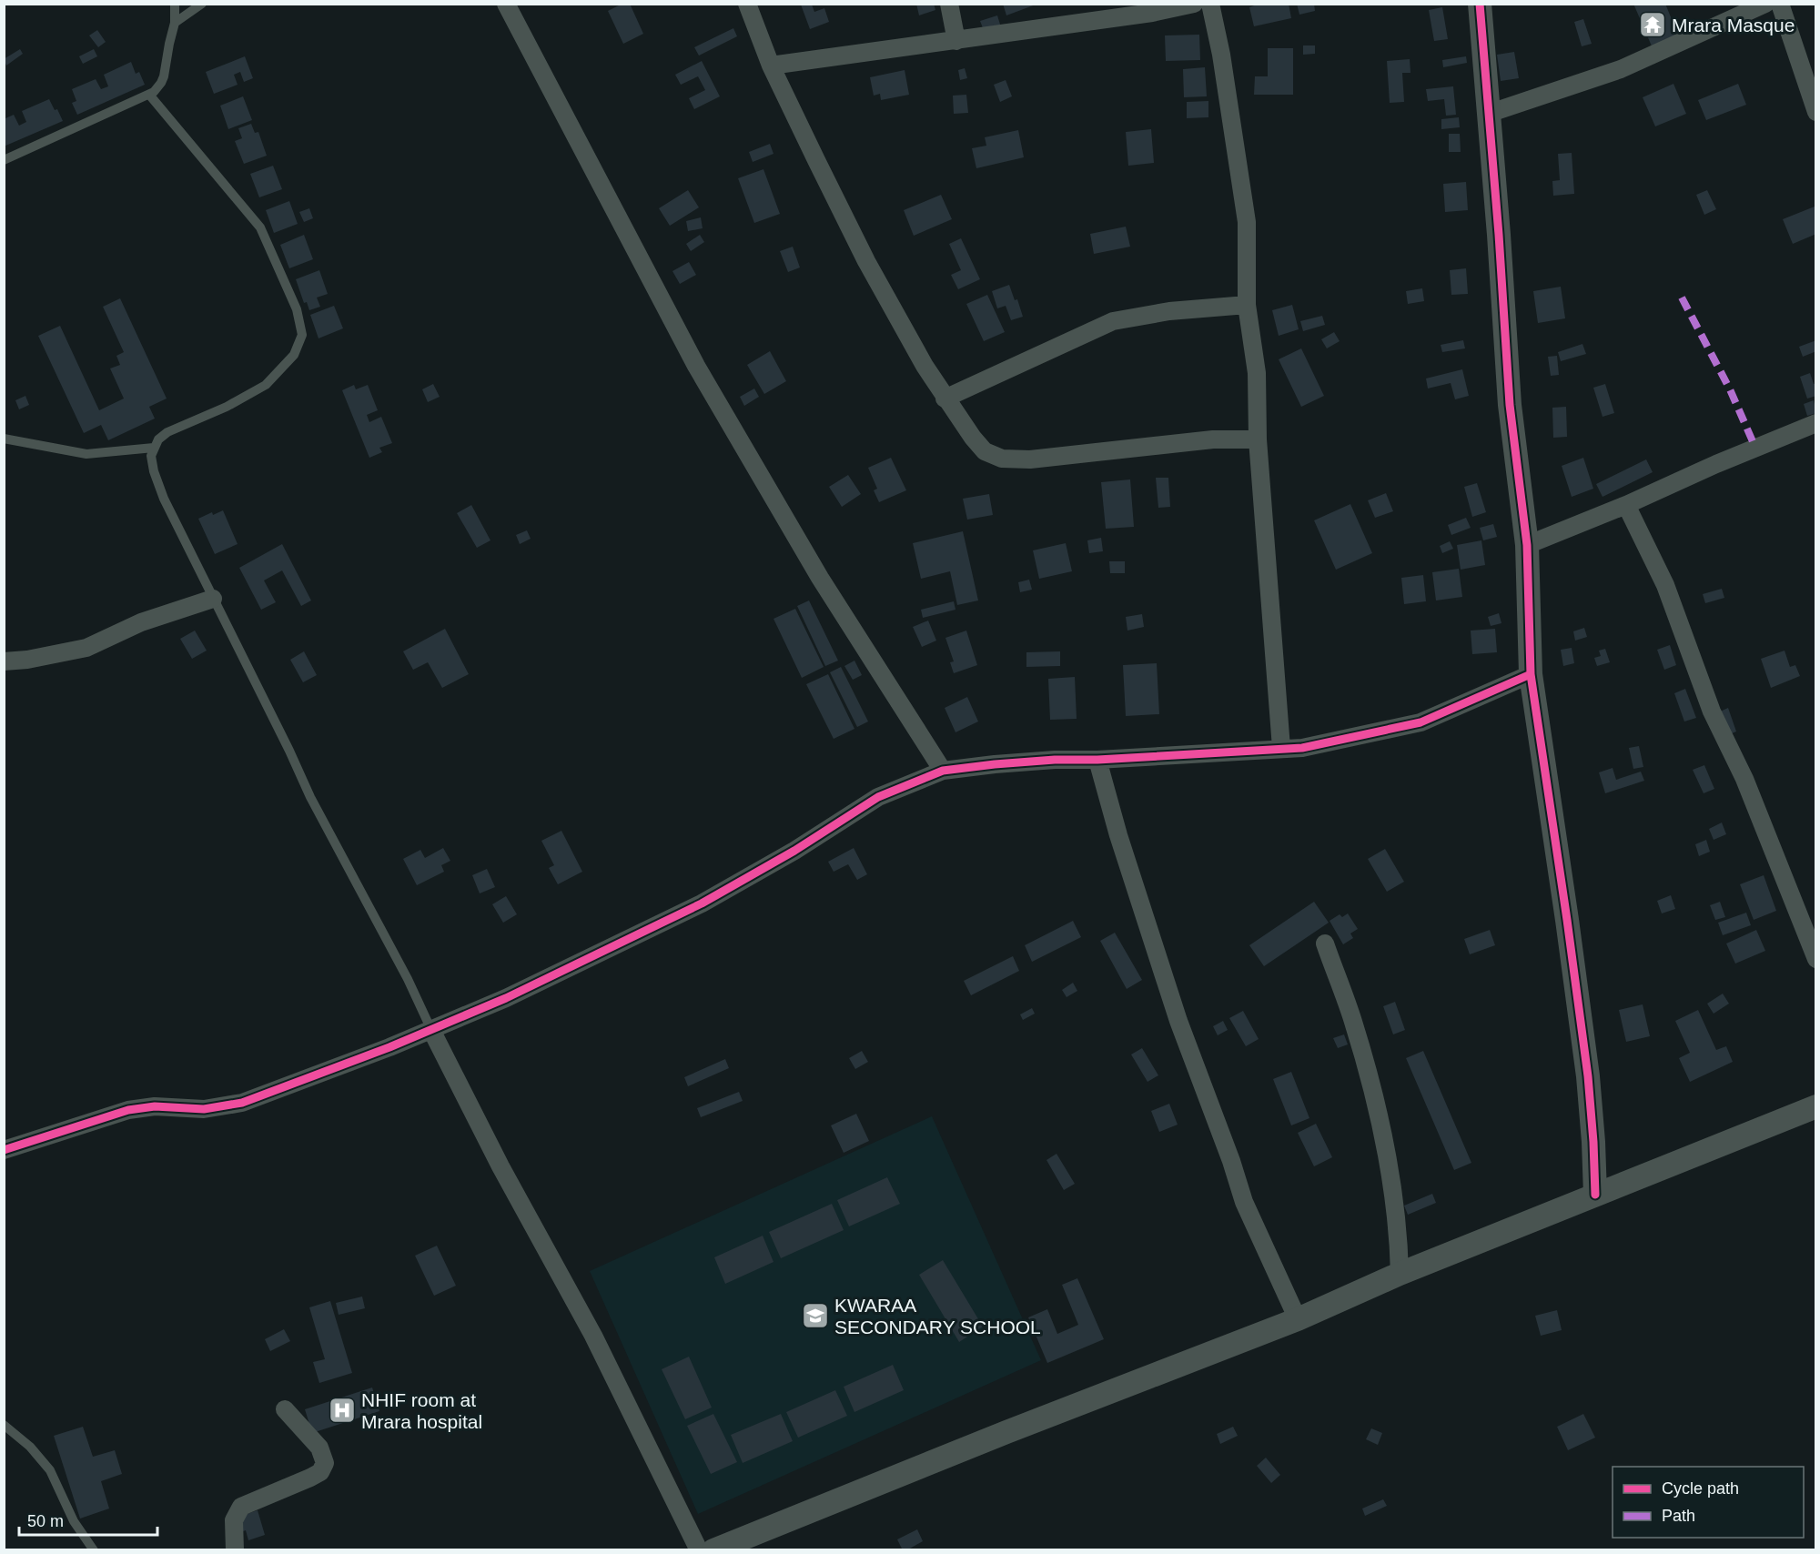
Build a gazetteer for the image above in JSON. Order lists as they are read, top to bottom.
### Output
{
  "places": {
    "temple": ["Mrara Masque"],
    "school or university": ["KWARAA SECONDARY SCHOOL"],
    "hospital": ["NHIF room at Mrara hospital"]
  },
  "legend": ["Cycle path", "Path"],
  "scale_bar": "50 m"
}
